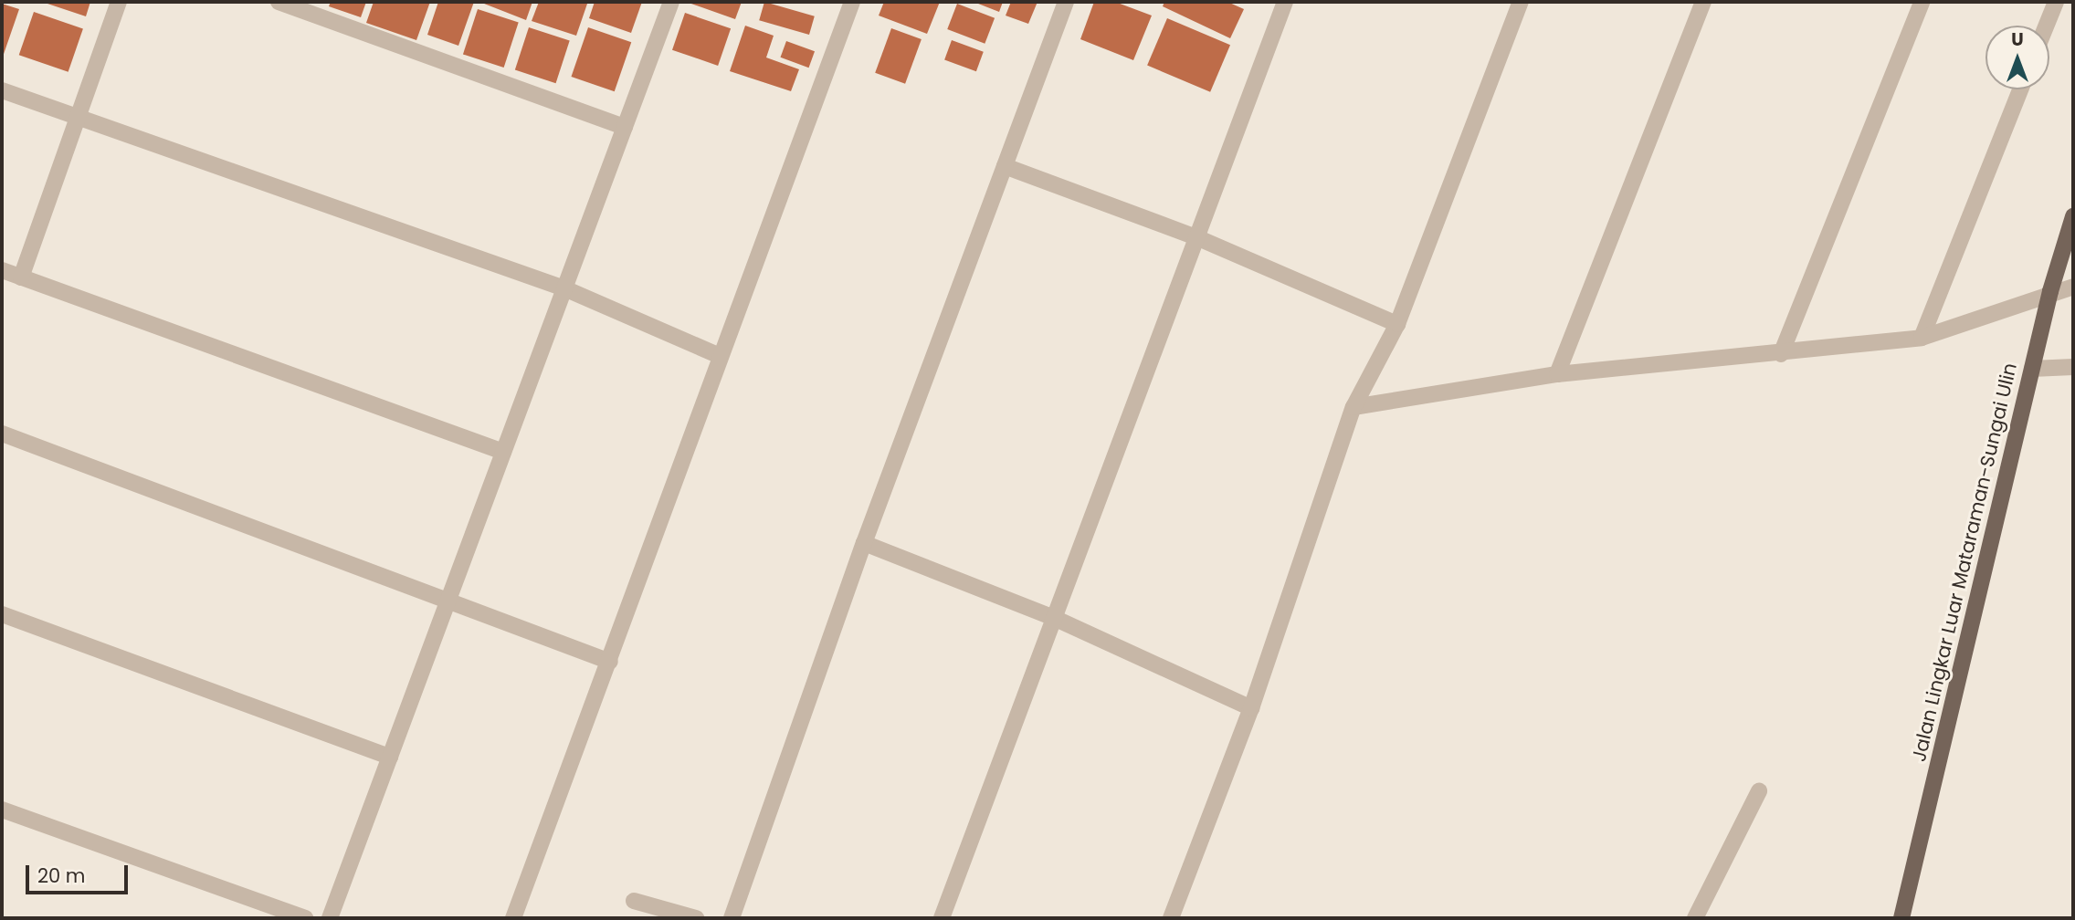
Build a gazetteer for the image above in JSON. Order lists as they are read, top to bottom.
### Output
{
  "streets": {
    "main road": ["Jalan Lingkar Luar Mataraman-Sungai Ulin"]
  },
  "scale_bar": "20 m",
  "north": "top"
}
